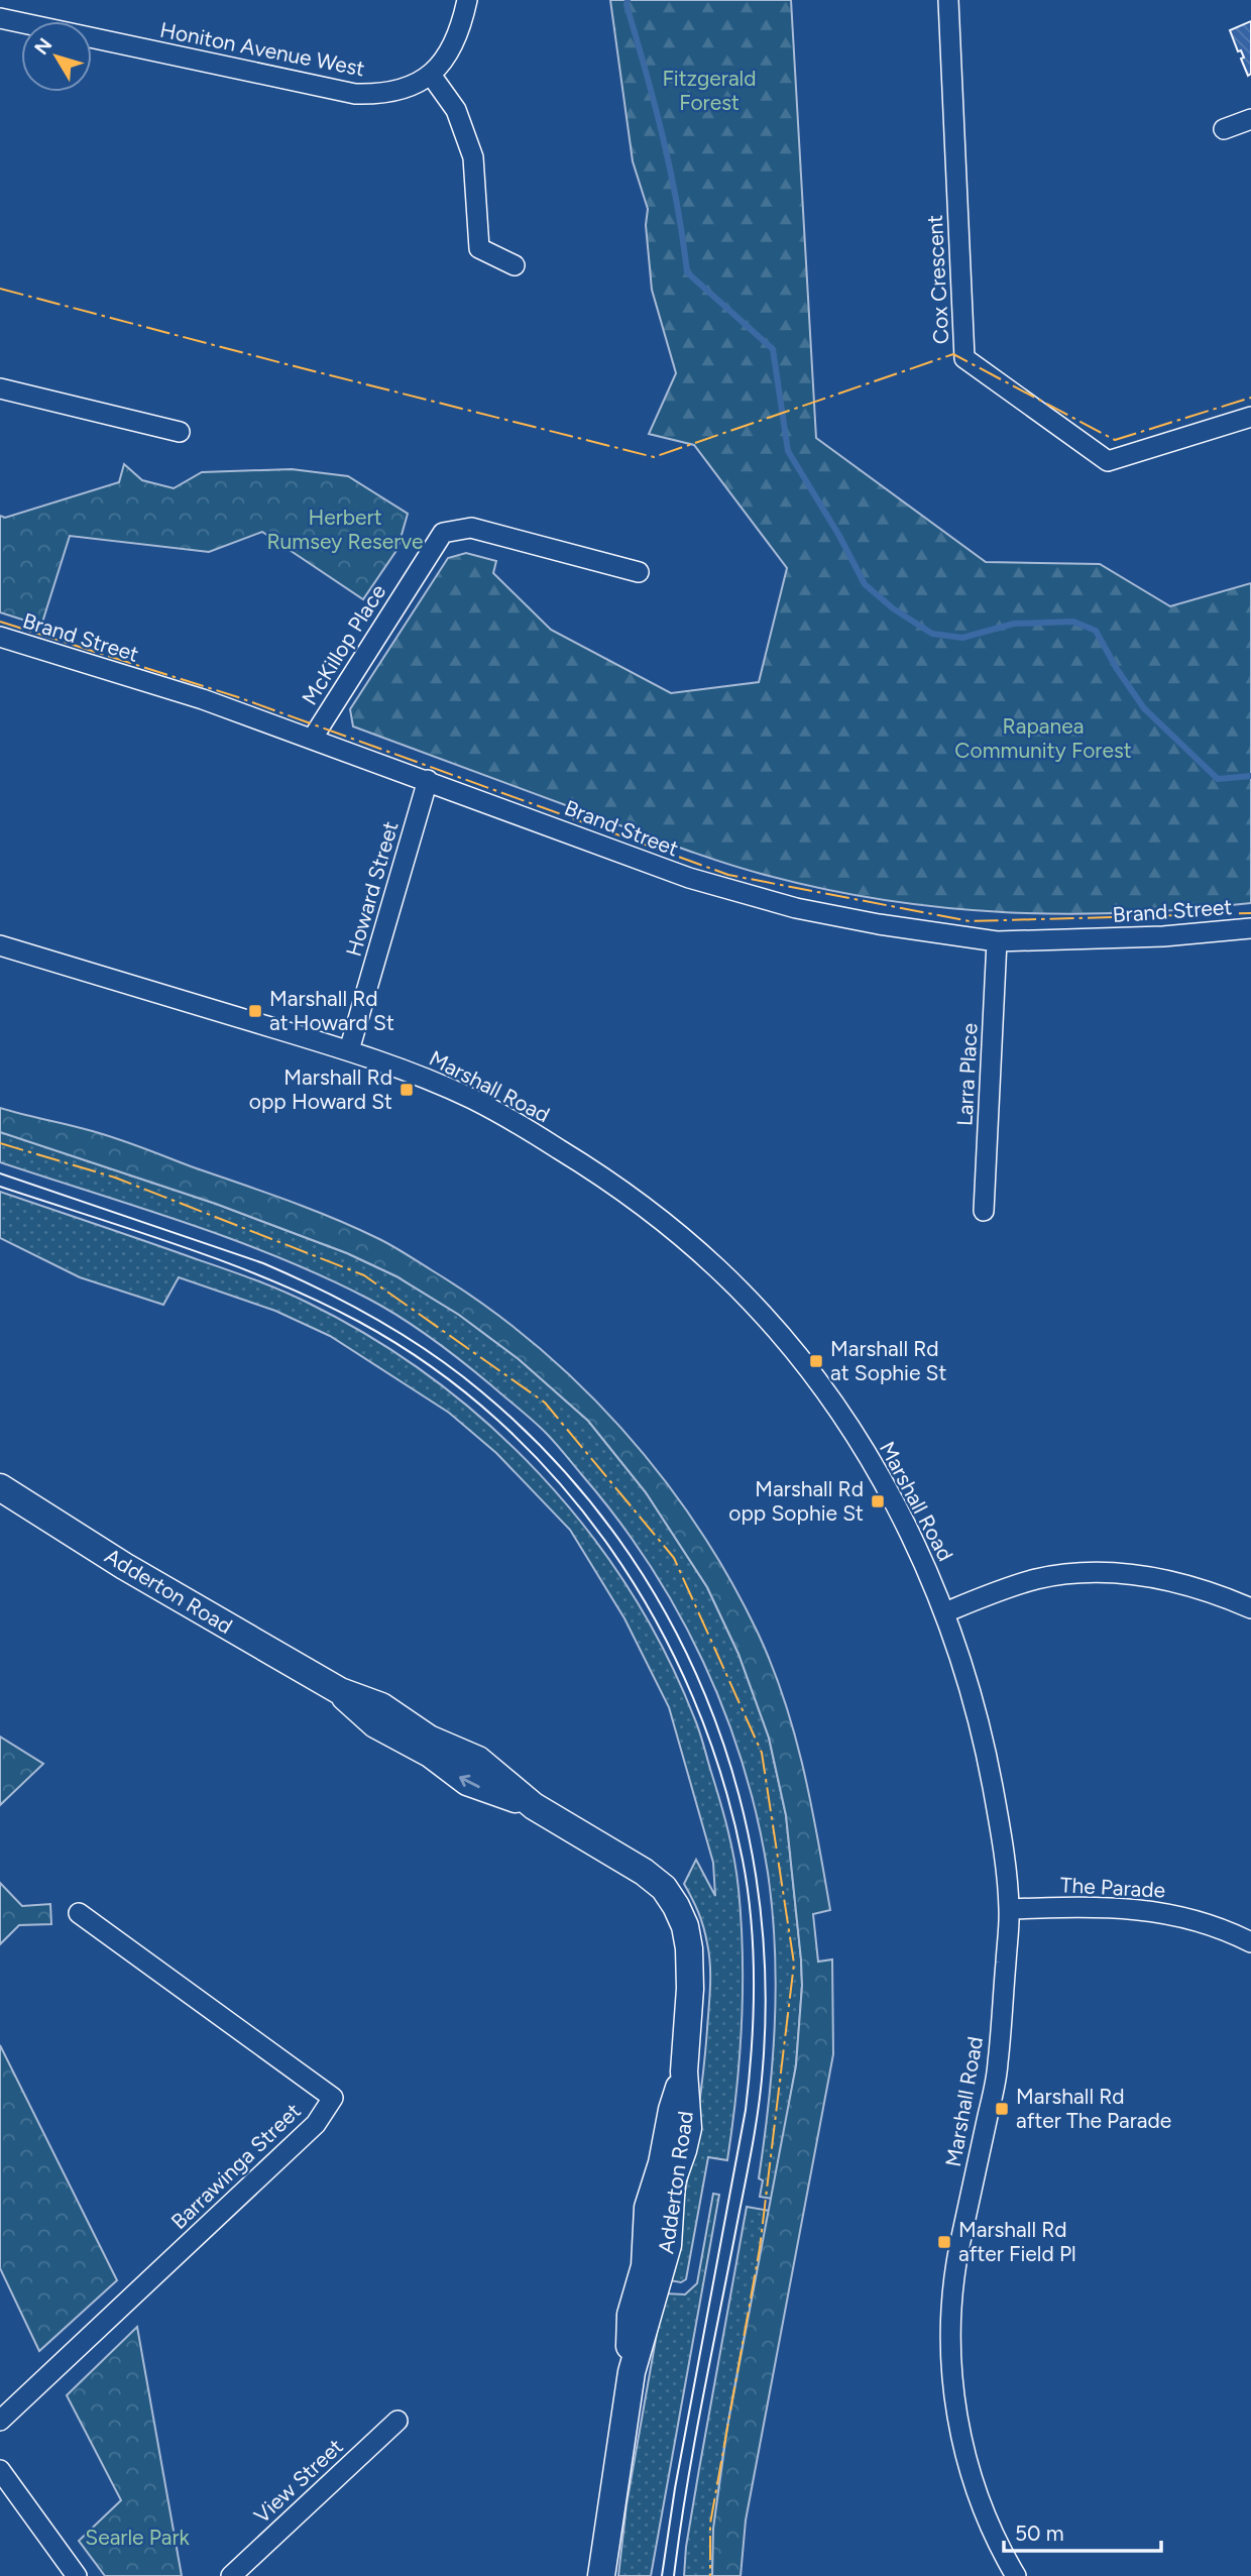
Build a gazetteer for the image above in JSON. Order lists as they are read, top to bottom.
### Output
{
  "streets": {
    "main road": ["Adderton Road"],
    "street": [
      "Honiton Avenue West",
      "Cox Crescent",
      "Brand Street",
      "McKillop Place",
      "Howard Street",
      "Larra Place",
      "Marshall Road",
      "The Parade",
      "Barrawinga Street",
      "View Street"
    ]
  },
  "crossings": [
    ["Brand Street", "McKillop Place"],
    ["Brand Street", "Howard Street"],
    ["Brand Street", "Larra Place"],
    ["Howard Street", "Marshall Road"],
    ["Marshall Road", "The Parade"]
  ],
  "parks": [
    "Fitzgerald Forest",
    "Herbert Rumsey Reserve",
    "Rapanea Community Forest",
    "Searle Park"
  ],
  "places": {
    "transit": [
      "Marshall Rd at Howard St",
      "Marshall Rd opp Howard St",
      "Marshall Rd at Sophie St",
      "Marshall Rd opp Sophie St",
      "Marshall Rd after The Parade",
      "Marshall Rd after Field Pl"
    ]
  },
  "scale_bar": "50 m",
  "north": "top left"
}
